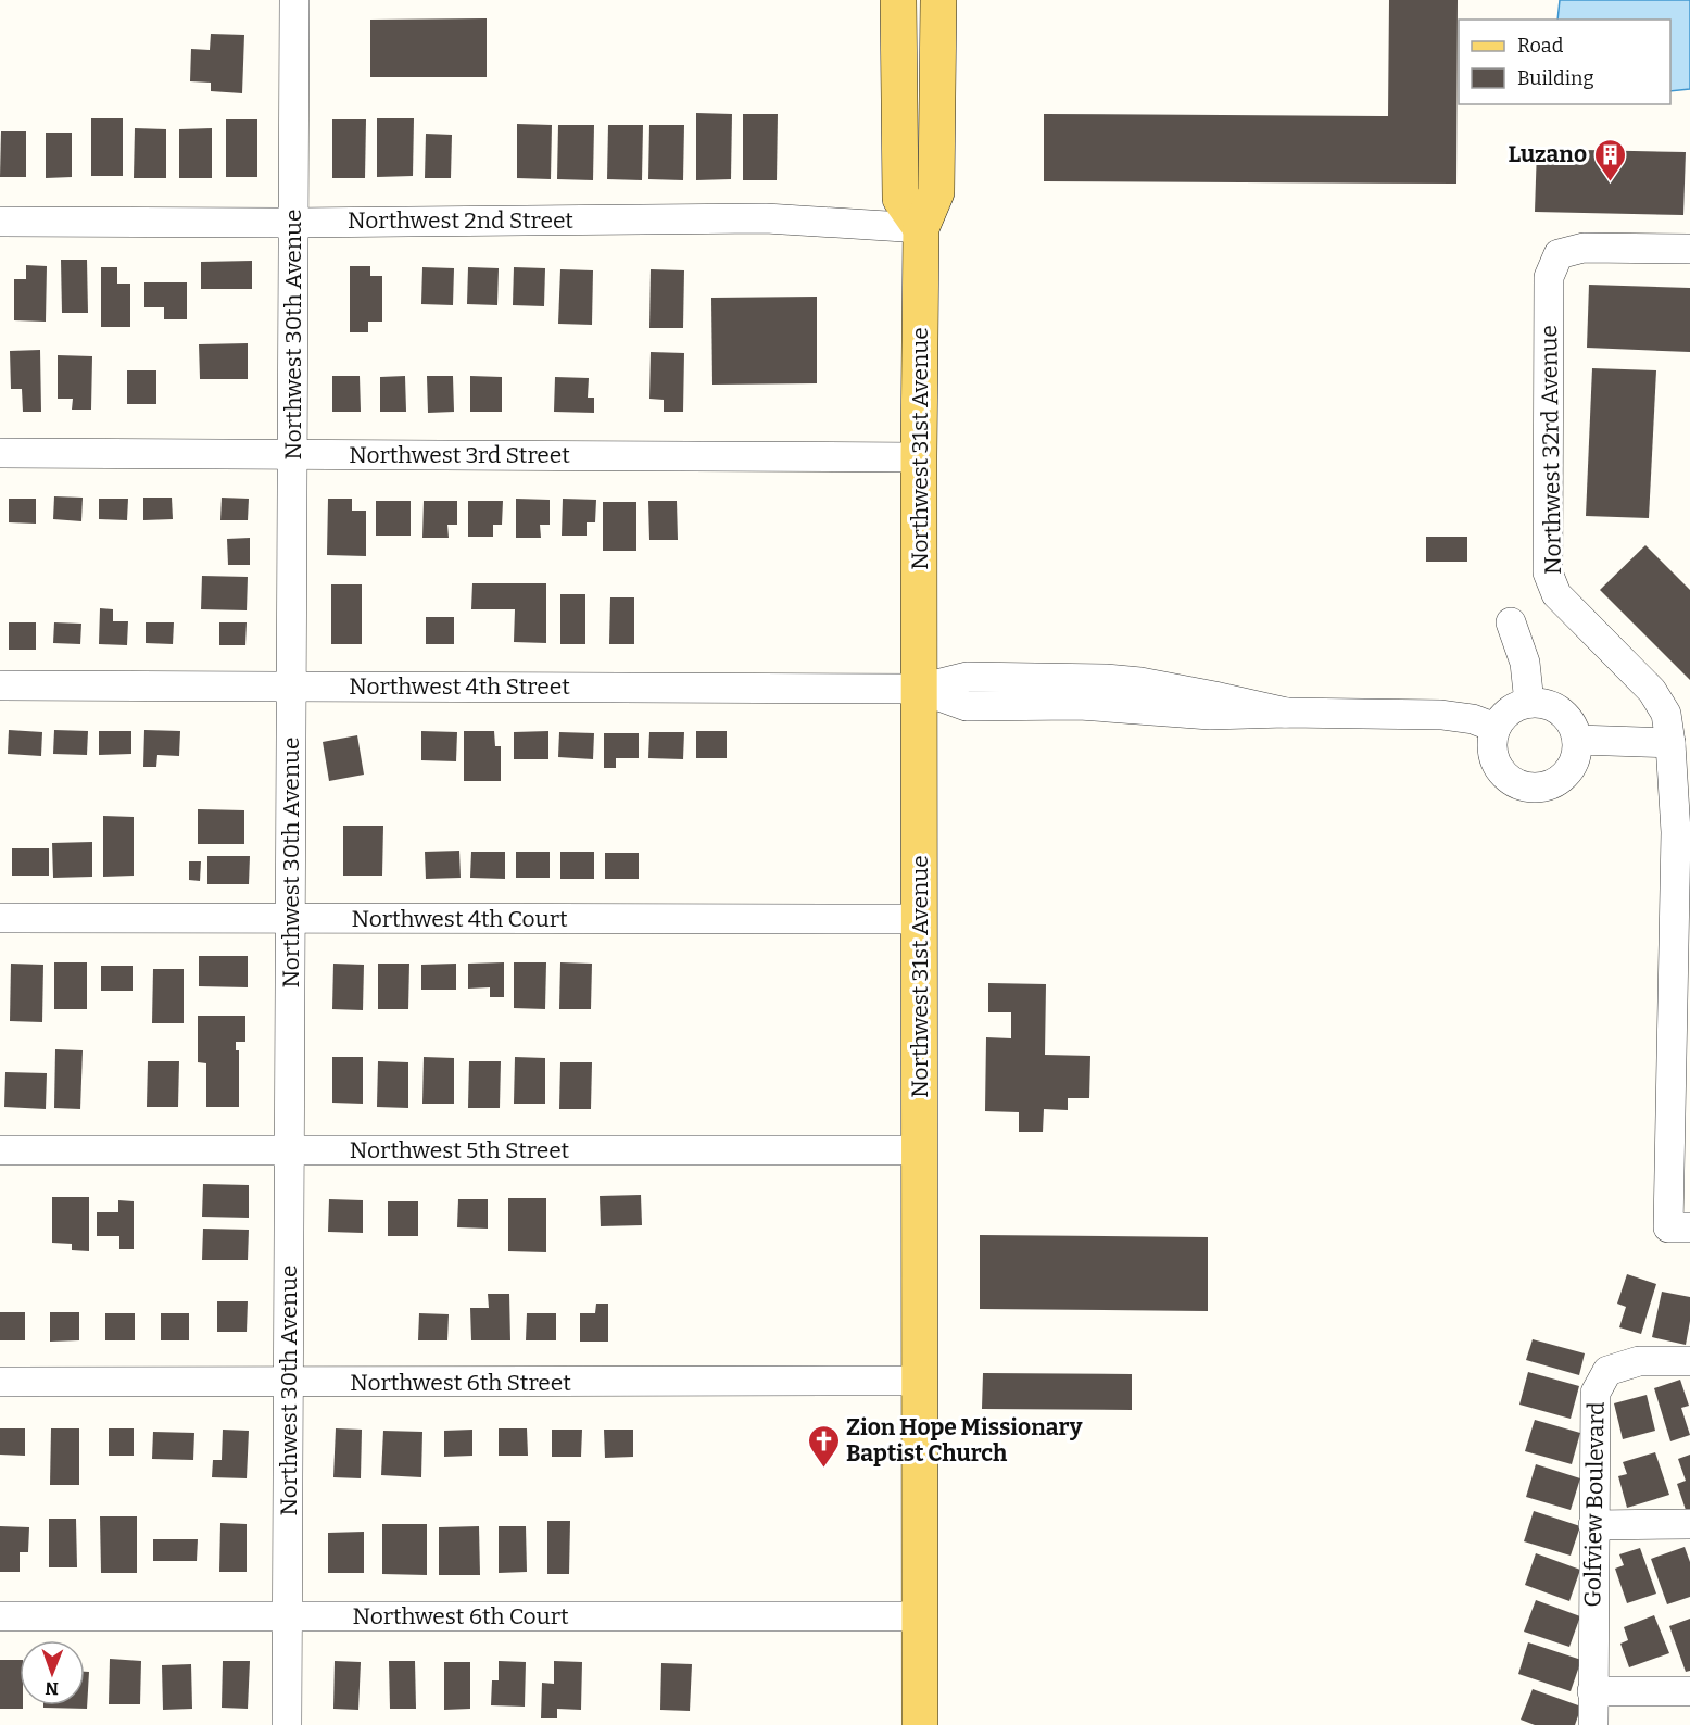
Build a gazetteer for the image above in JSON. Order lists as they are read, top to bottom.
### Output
{
  "streets": {
    "main road": ["Northwest 31st Avenue"],
    "street": [
      "Northwest 2nd Street",
      "Northwest 30th Avenue",
      "Northwest 32rd Avenue",
      "Northwest 3rd Street",
      "Northwest 4th Street",
      "Northwest 4th Court",
      "Northwest 5th Street",
      "Northwest 6th Street",
      "Golfview Boulevard",
      "Northwest 6th Court"
    ]
  },
  "crossings": [
    ["Northwest 2nd Street", "Northwest 30th Avenue"],
    ["Northwest 2nd Street", "Northwest 31st Avenue"],
    ["Northwest 30th Avenue", "Northwest 3rd Street"],
    ["Northwest 30th Avenue", "Northwest 4th Street"],
    ["Northwest 30th Avenue", "Northwest 4th Court"],
    ["Northwest 30th Avenue", "Northwest 5th Street"],
    ["Northwest 30th Avenue", "Northwest 6th Street"],
    ["Northwest 30th Avenue", "Northwest 6th Court"],
    ["Northwest 31st Avenue", "Northwest 3rd Street"],
    ["Northwest 31st Avenue", "Northwest 4th Street"],
    ["Northwest 31st Avenue", "Northwest 4th Court"],
    ["Northwest 31st Avenue", "Northwest 5th Street"],
    ["Northwest 31st Avenue", "Northwest 6th Street"],
    ["Northwest 31st Avenue", "Northwest 6th Court"]
  ],
  "places": {
    "building": ["Luzano"],
    "church": ["Zion Hope Missionary Baptist Church"]
  },
  "legend": ["Road", "Building"],
  "north": "bottom"
}
